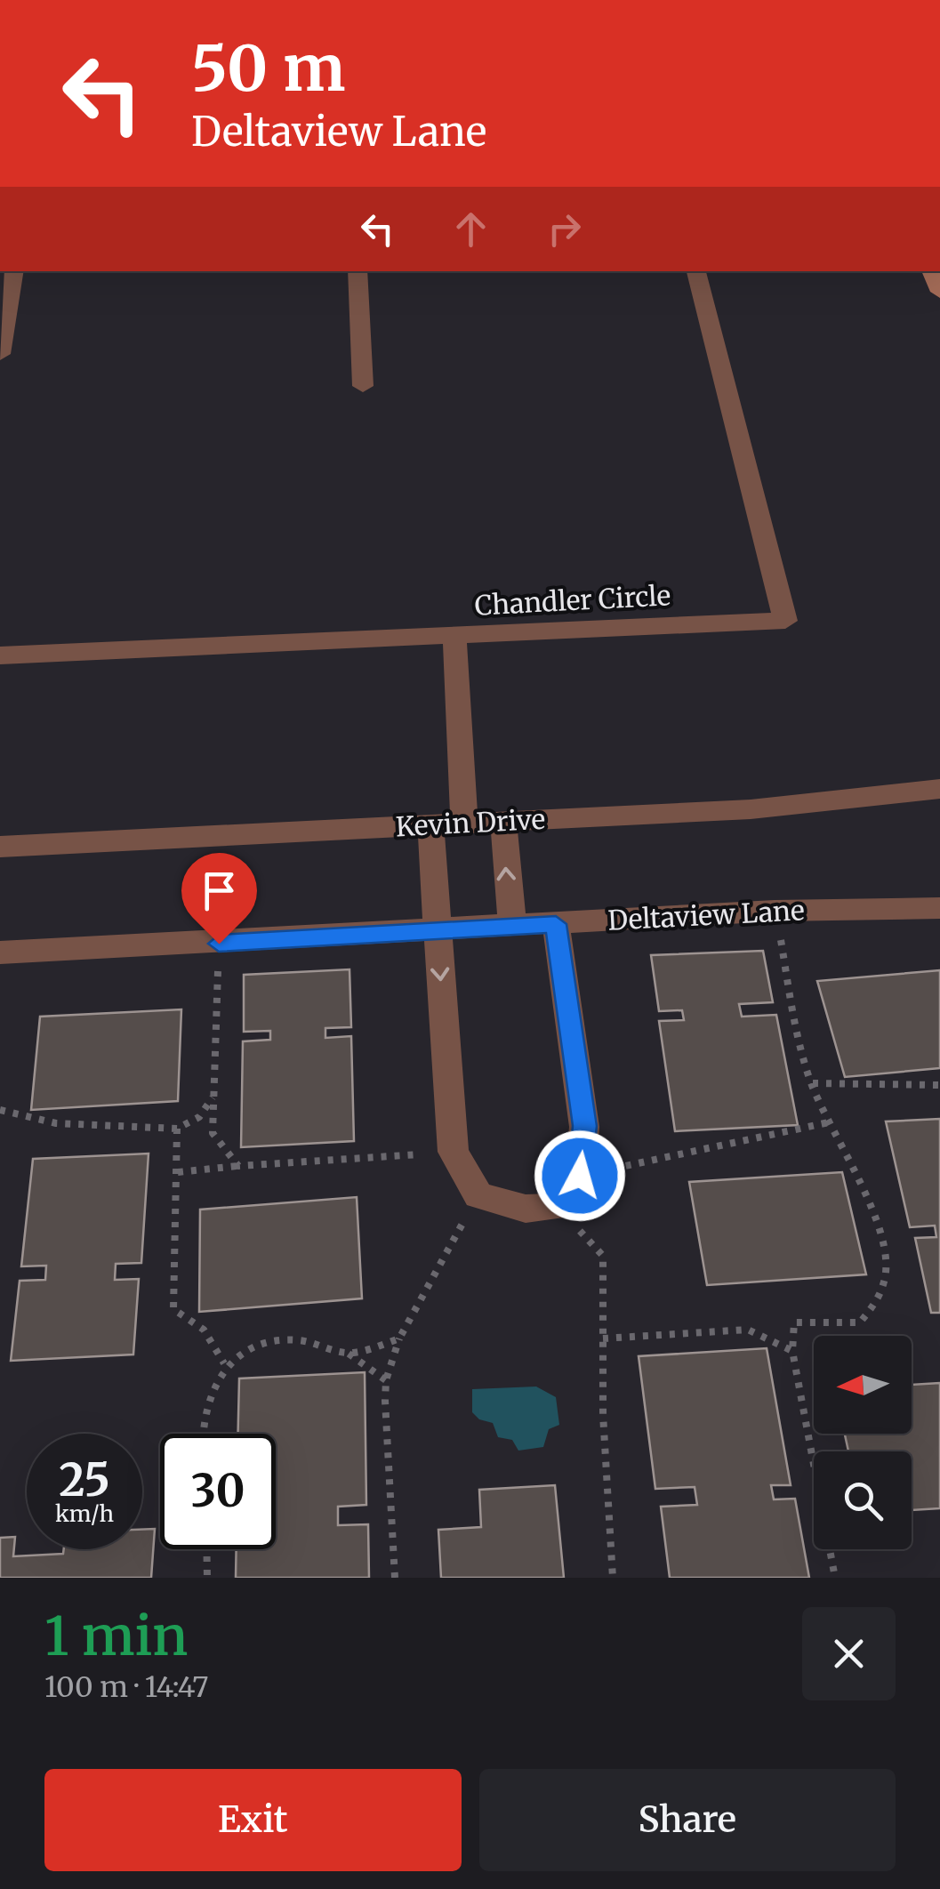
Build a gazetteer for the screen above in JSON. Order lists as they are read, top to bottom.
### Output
{
  "streets": {
    "street": ["Chandler Circle", "Kevin Drive", "Deltaview Lane"]
  },
  "north": "left",
  "page": {
    "turn": ["50 m", "Deltaview Lane"],
    "speed": "25 km/h",
    "limit": "30",
    "heading": ["1 min", "100 m · 14:47"],
    "buttons": ["Exit", "Share"]
  }
}
